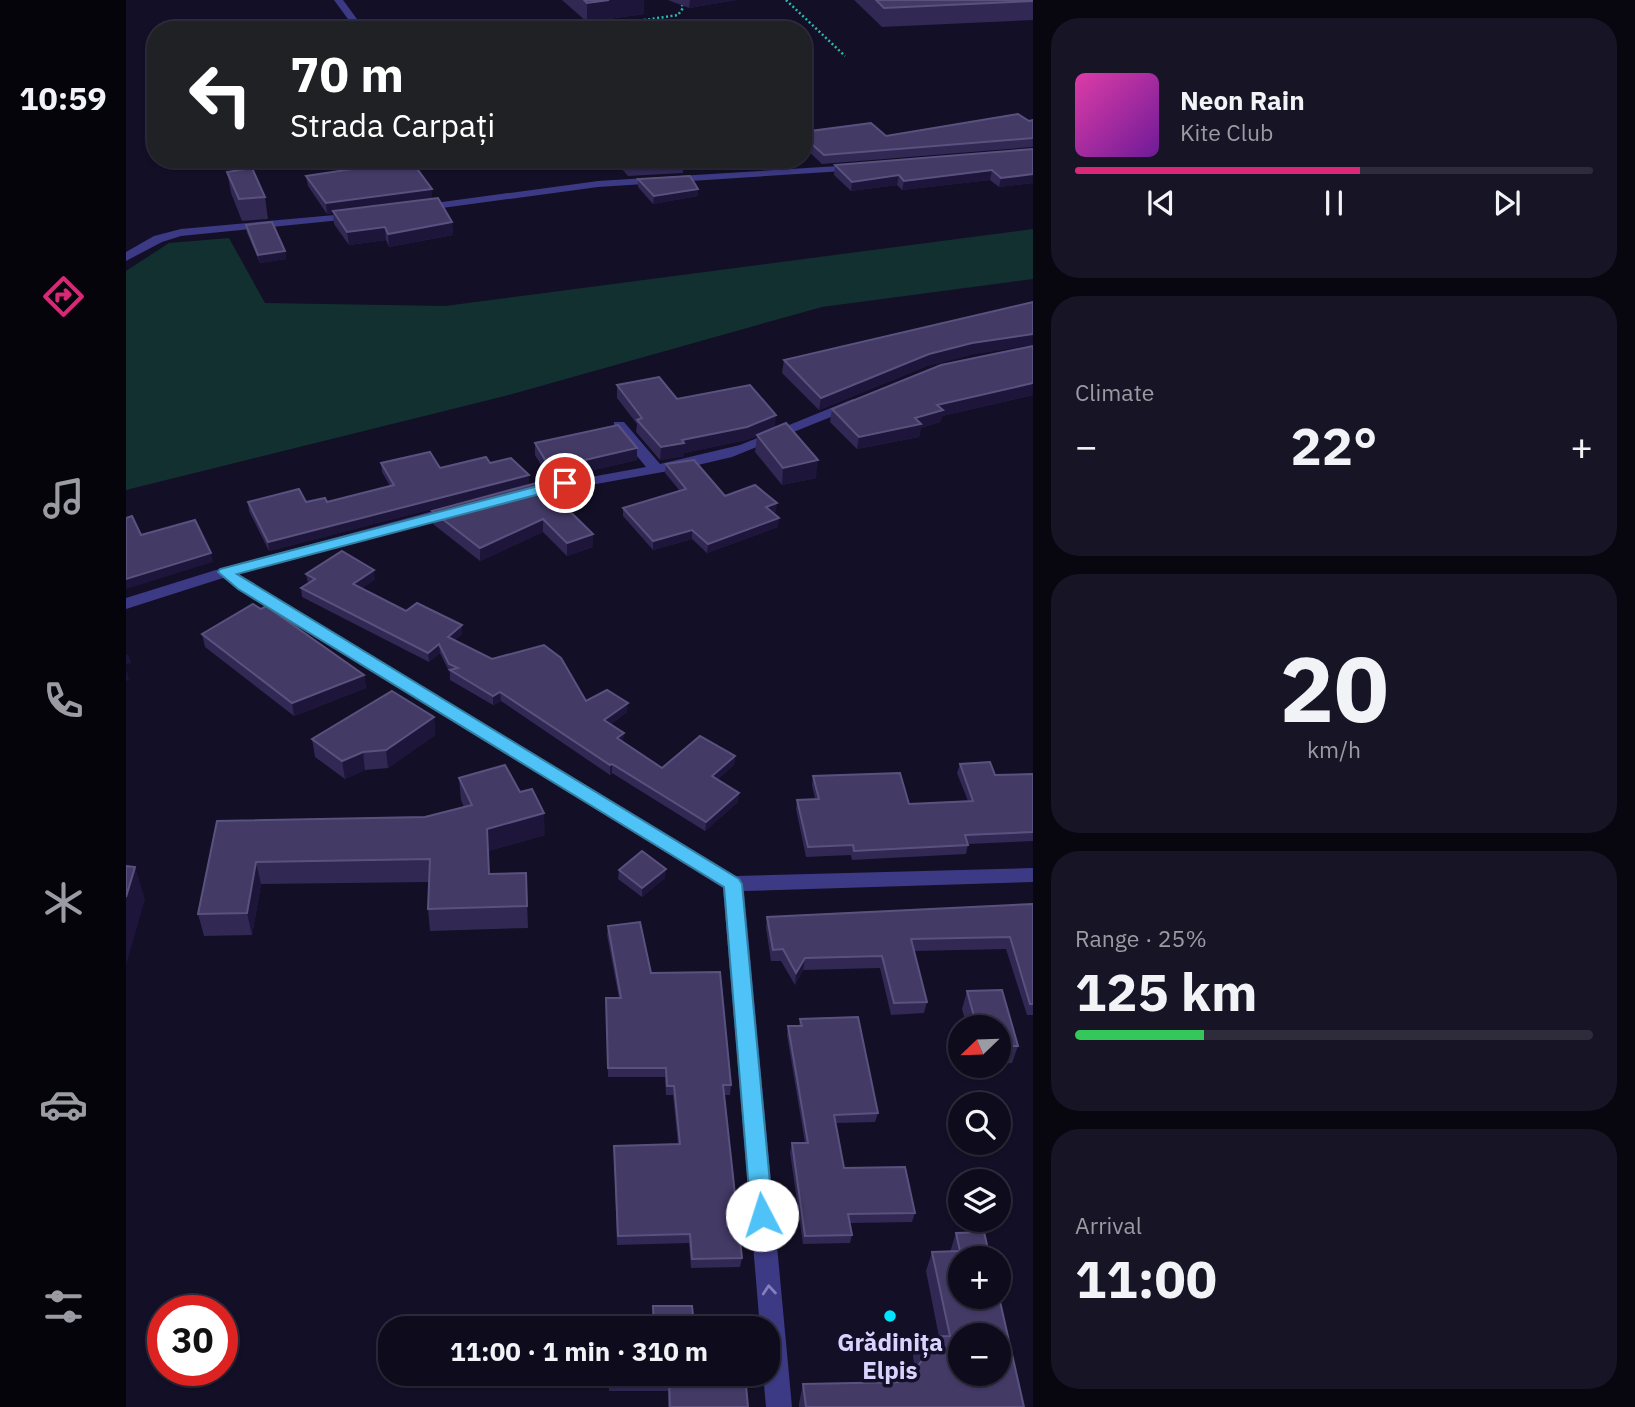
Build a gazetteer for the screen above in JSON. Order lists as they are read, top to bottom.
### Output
{
  "places": ["Grădinița Elpis"],
  "north": "bottom left",
  "page": {
    "tabs": "10:59",
    "turn": ["70 m", "Strada Carpați"],
    "song": ["Neon Rain", "Kite Club"],
    "tile": [
      "Climate",
      ["20", "km/h"],
      ["Range · 25%", "125 km"],
      ["Arrival", "11:00"]
    ],
    "heat": ["−", "22°", "+"],
    "map_buttons": ["+", "−"],
    "limit": "30",
    "trip": "11:00 · 1 min · 310 m"
  }
}
